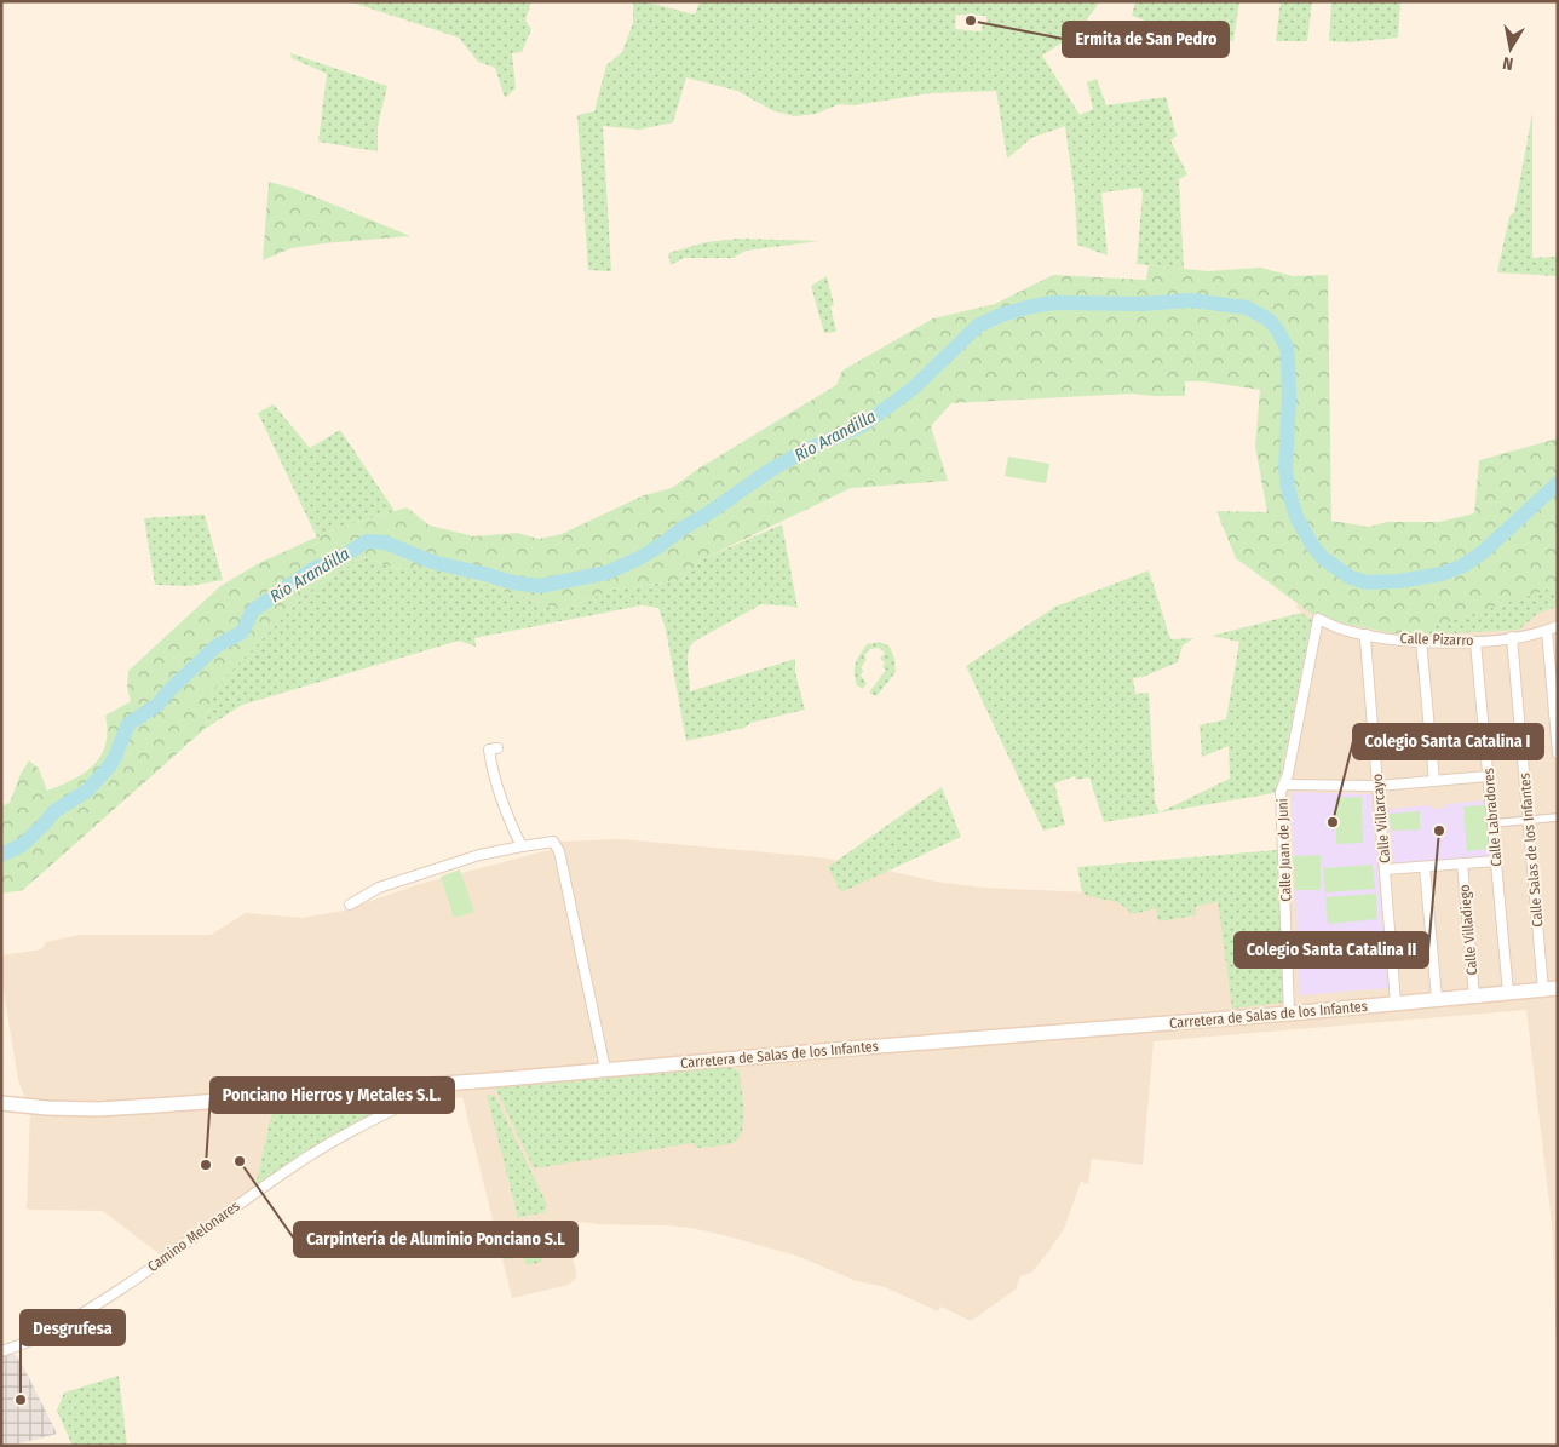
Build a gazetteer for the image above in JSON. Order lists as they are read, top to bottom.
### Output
{
  "streets": {
    "main road": ["Carretera de Salas de los Infantes"],
    "street": [
      "Calle Pizarro",
      "Calle Labradores",
      "Calle Villarcayo",
      "Calle Juan de Juni",
      "Calle Salas de los Infantes",
      "Calle Villadiego",
      "Camino Melonares"
    ]
  },
  "crossings": [
    ["Calle Pizarro", "Calle Labradores"],
    ["Calle Pizarro", "Calle Villarcayo"],
    ["Calle Pizarro", "Calle Juan de Juni"],
    ["Calle Pizarro", "Calle Salas de los Infantes"],
    ["Calle Labradores", "Carretera de Salas de los Infantes"],
    ["Calle Villarcayo", "Carretera de Salas de los Infantes"],
    ["Calle Juan de Juni", "Carretera de Salas de los Infantes"],
    ["Calle Salas de los Infantes", "Carretera de Salas de los Infantes"],
    ["Calle Villadiego", "Carretera de Salas de los Infantes"],
    ["Carretera de Salas de los Infantes", "Camino Melonares"]
  ],
  "water": ["Río Arandilla"],
  "places": [
    "Ermita de San Pedro",
    "Colegio Santa Catalina I",
    "Colegio Santa Catalina II",
    "Carpintería de Aluminio Ponciano S.L",
    "Ponciano Hierros y Metales S.L.",
    "Desgrufesa"
  ],
  "north": "bottom"
}
